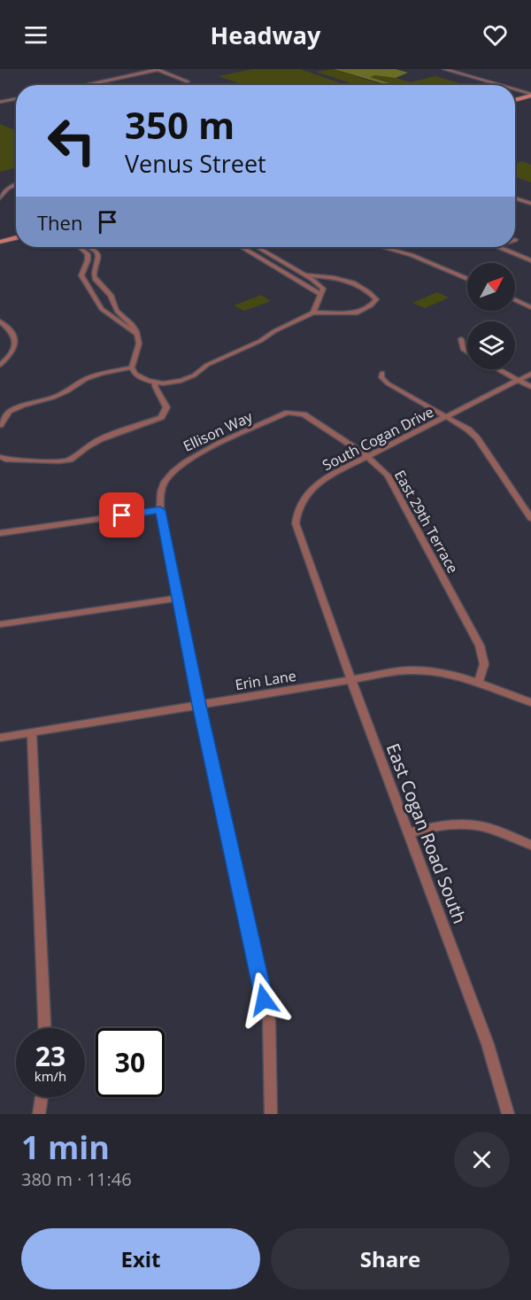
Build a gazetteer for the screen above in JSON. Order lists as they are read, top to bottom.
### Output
{
  "streets": {
    "street": [
      "Ellison Way",
      "South Cogan Drive",
      "East 29th Terrace",
      "Erin Lane",
      "East Cogan Road South"
    ]
  },
  "crossings": [
    ["Ellison Way", "East 29th Terrace"],
    ["Ellison Way", "Erin Lane"],
    ["South Cogan Drive", "East 29th Terrace"],
    ["South Cogan Drive", "East Cogan Road South"],
    ["East 29th Terrace", "Erin Lane"],
    ["Erin Lane", "East Cogan Road South"]
  ],
  "north": "top right",
  "page": {
    "header": "Headway",
    "turn": ["350 m", "Venus Street"],
    "then": "Then",
    "speed": "23 km/h",
    "limit": "30",
    "heading": ["1 min", "380 m · 11:46"],
    "buttons": ["Exit", "Share"]
  }
}
